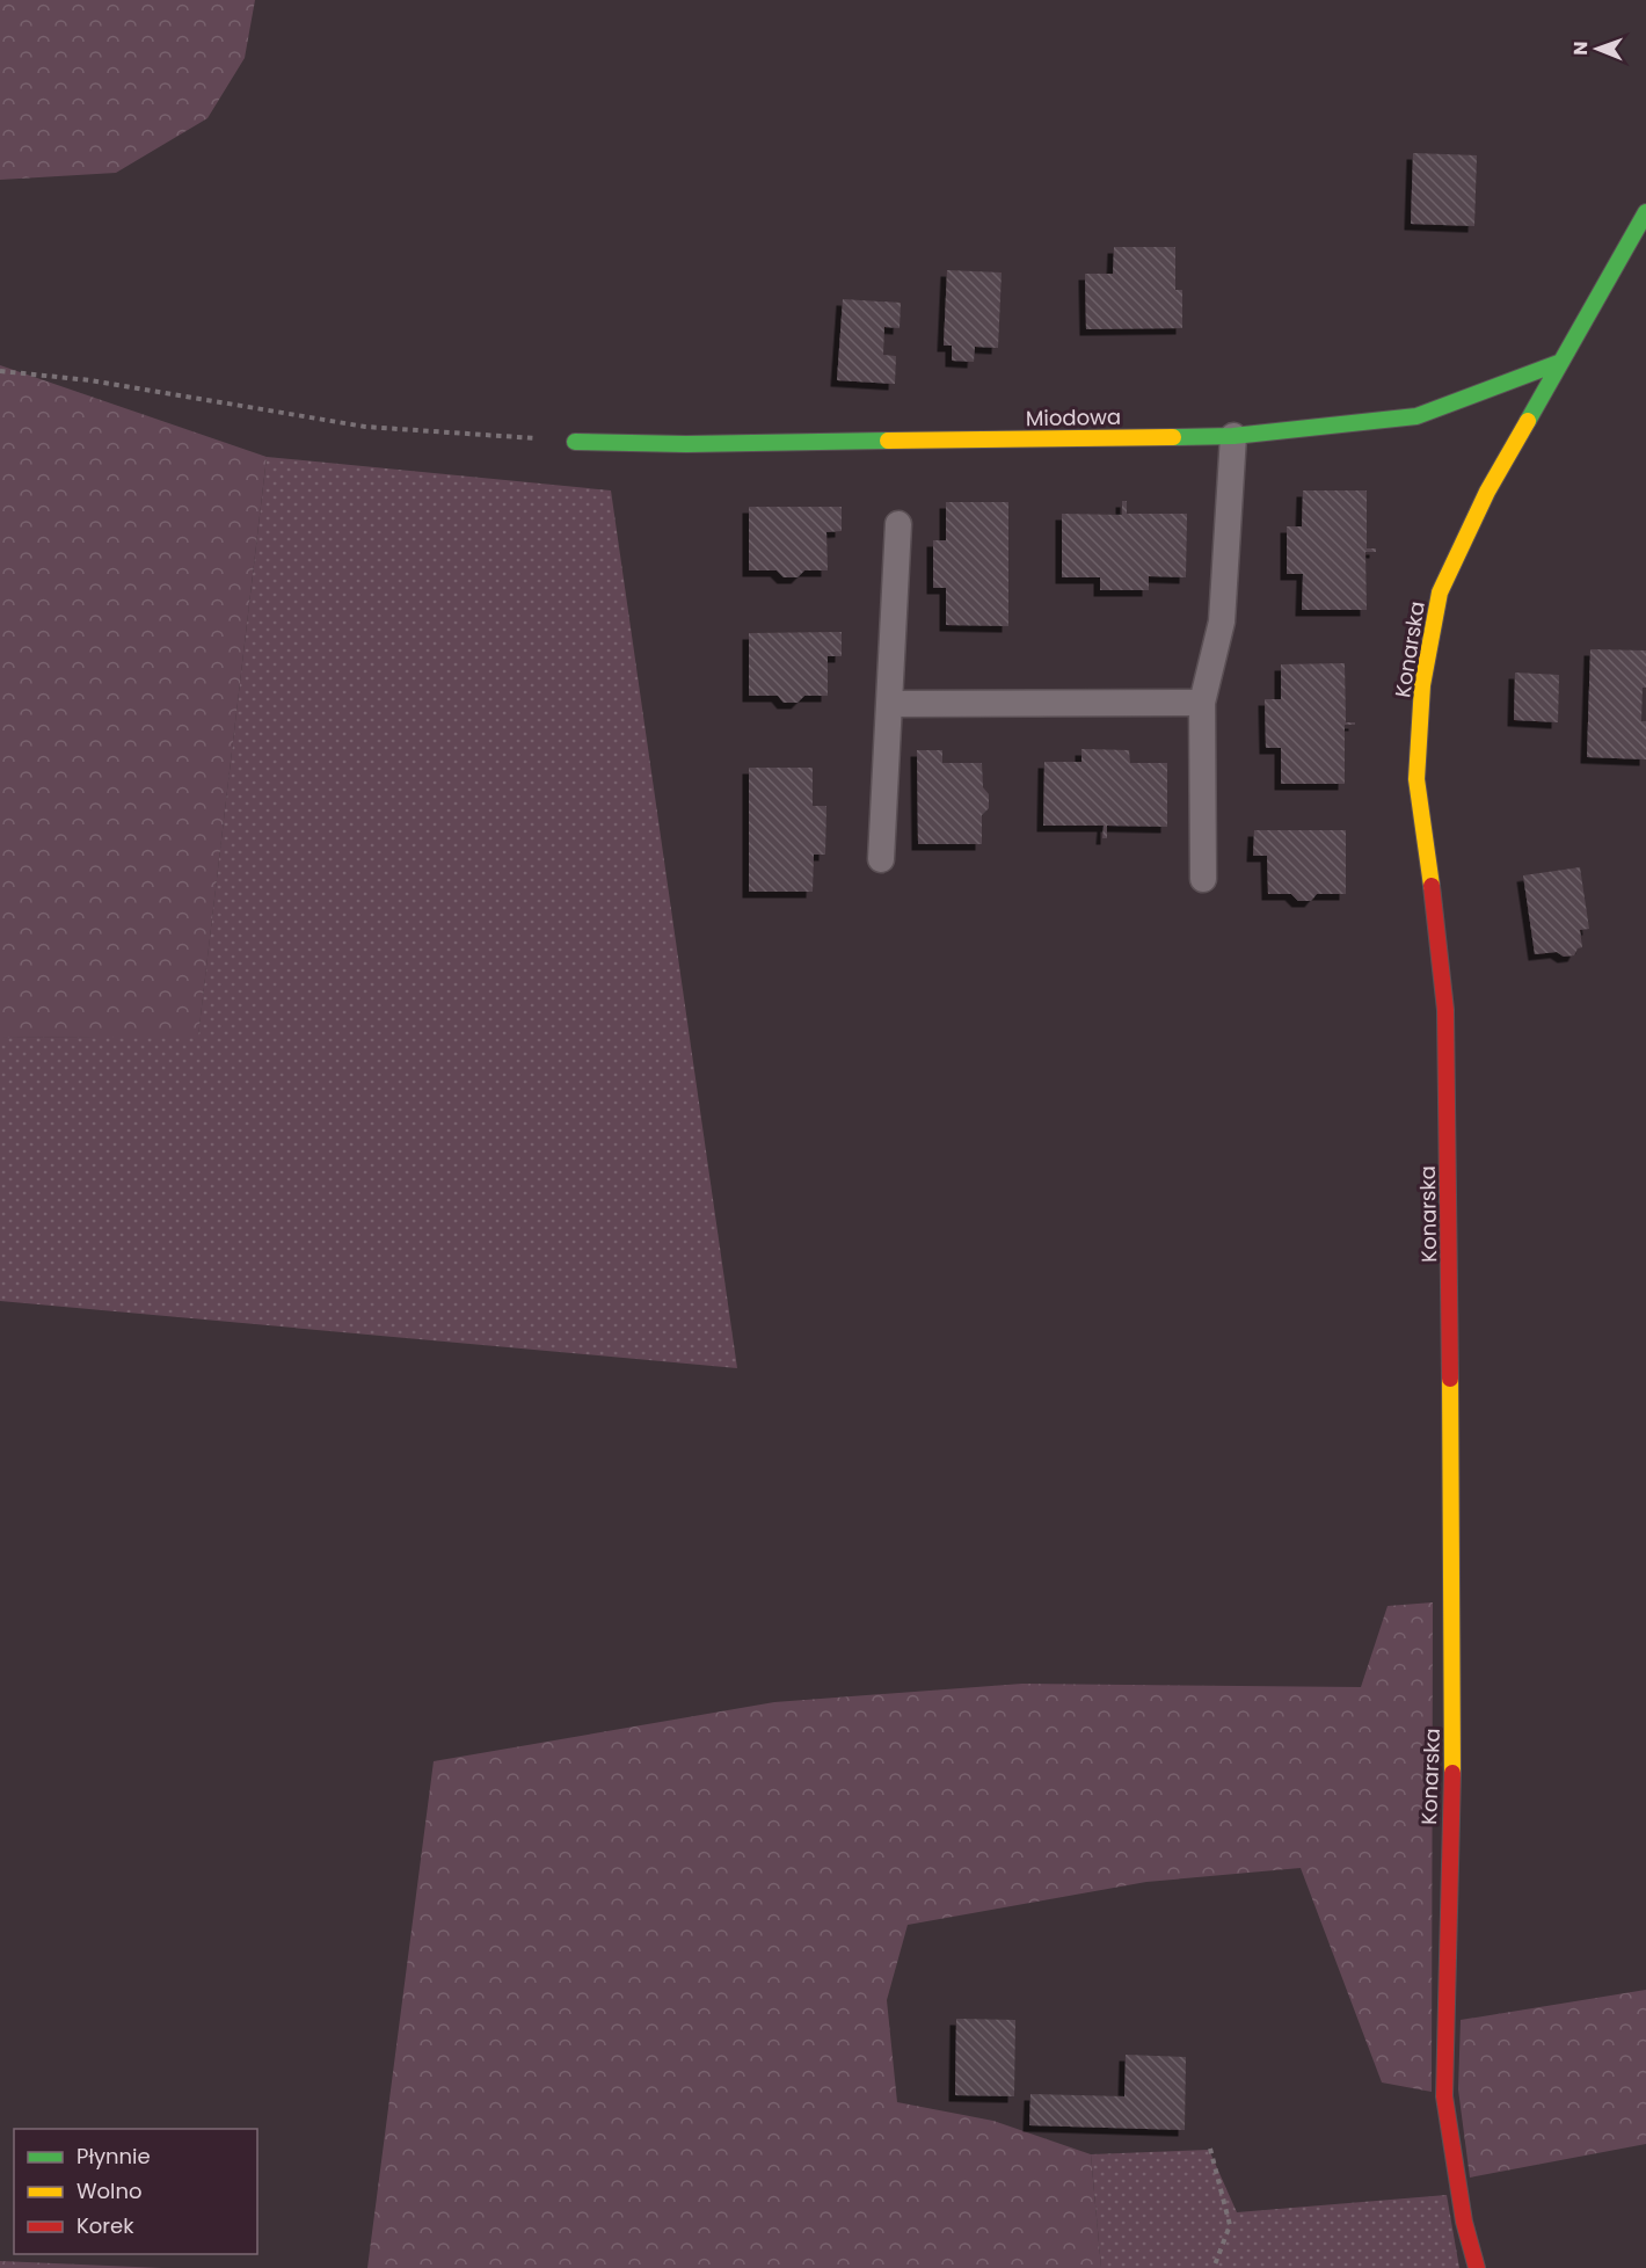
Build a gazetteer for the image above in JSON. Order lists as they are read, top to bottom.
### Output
{
  "streets": {
    "street": ["Miodowa", "Konarska"]
  },
  "crossings": [
    ["Miodowa", "Konarska"]
  ],
  "legend": ["Płynnie", "Wolno", "Korek"],
  "north": "left"
}
